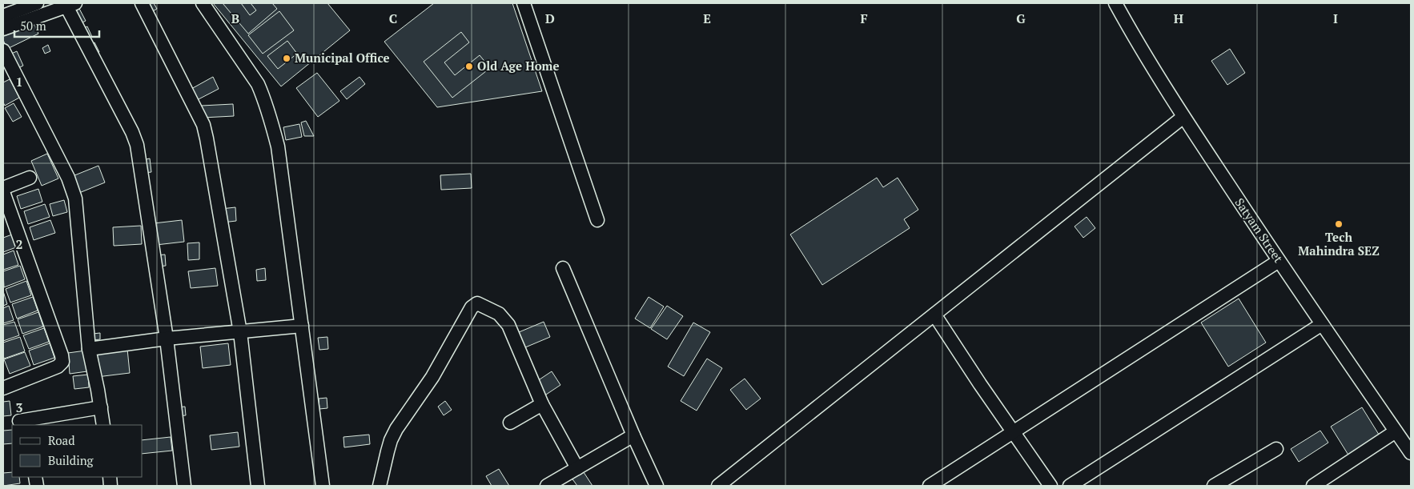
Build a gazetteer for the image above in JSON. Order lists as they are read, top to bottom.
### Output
{
  "streets": {
    "street": ["Satyam Street"]
  },
  "places": ["Municipal Office", "Old Age Home", "Tech Mahindra SEZ"],
  "legend": ["Road", "Building"],
  "scale_bar": "50 m",
  "grid": {
    "columns": [
      "B",
      "C",
      "D",
      "E",
      "F",
      "G",
      "H",
      "I"
    ],
    "rows": ["1", "2", "3"]
  }
}
